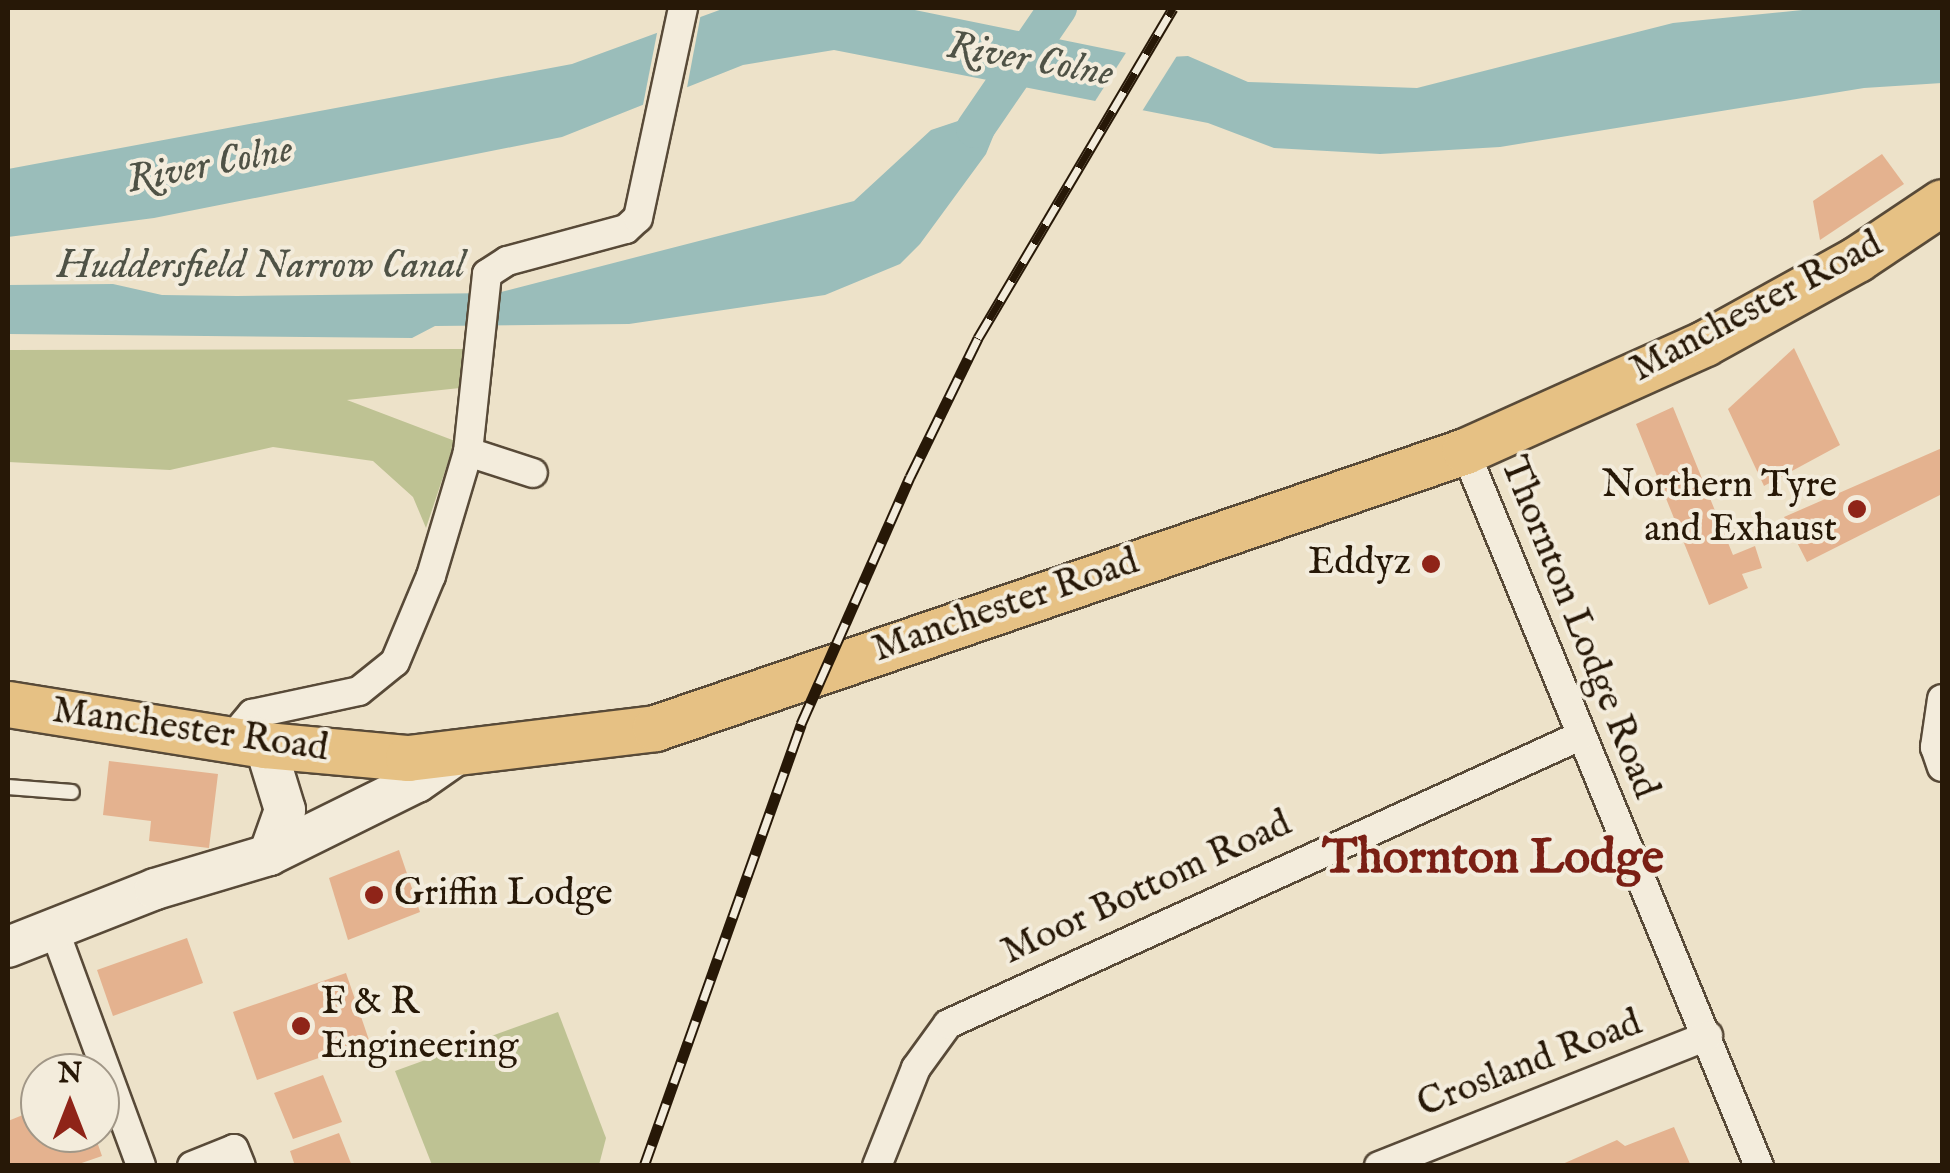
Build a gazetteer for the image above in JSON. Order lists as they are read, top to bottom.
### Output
{
  "streets": {
    "main road": ["Manchester Road"],
    "street": ["Thornton Lodge Road", "Moor Bottom Road", "Crosland Road"]
  },
  "crossings": [
    ["Manchester Road", "Thornton Lodge Road"],
    ["Thornton Lodge Road", "Moor Bottom Road"],
    ["Thornton Lodge Road", "Crosland Road"]
  ],
  "districts": ["Thornton Lodge"],
  "water": ["River Colne", "Huddersfield Narrow Canal"],
  "places": [
    "Northern Tyre and Exhaust",
    "Eddyz",
    "Griffin Lodge",
    "F & R Engineering"
  ],
  "north": "top"
}
